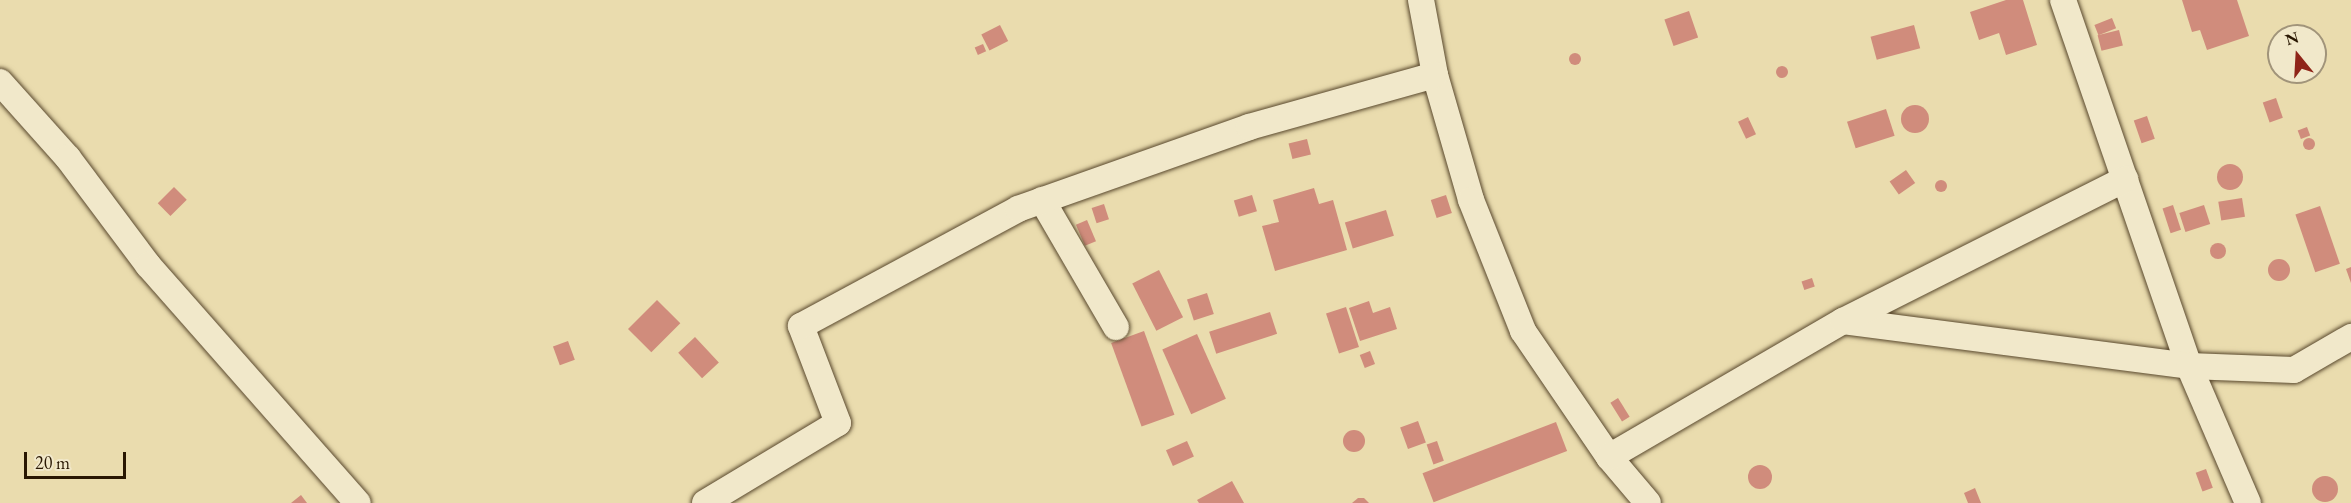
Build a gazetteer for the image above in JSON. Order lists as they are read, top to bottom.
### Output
{
  "scale_bar": "20 m",
  "north": "top"
}
